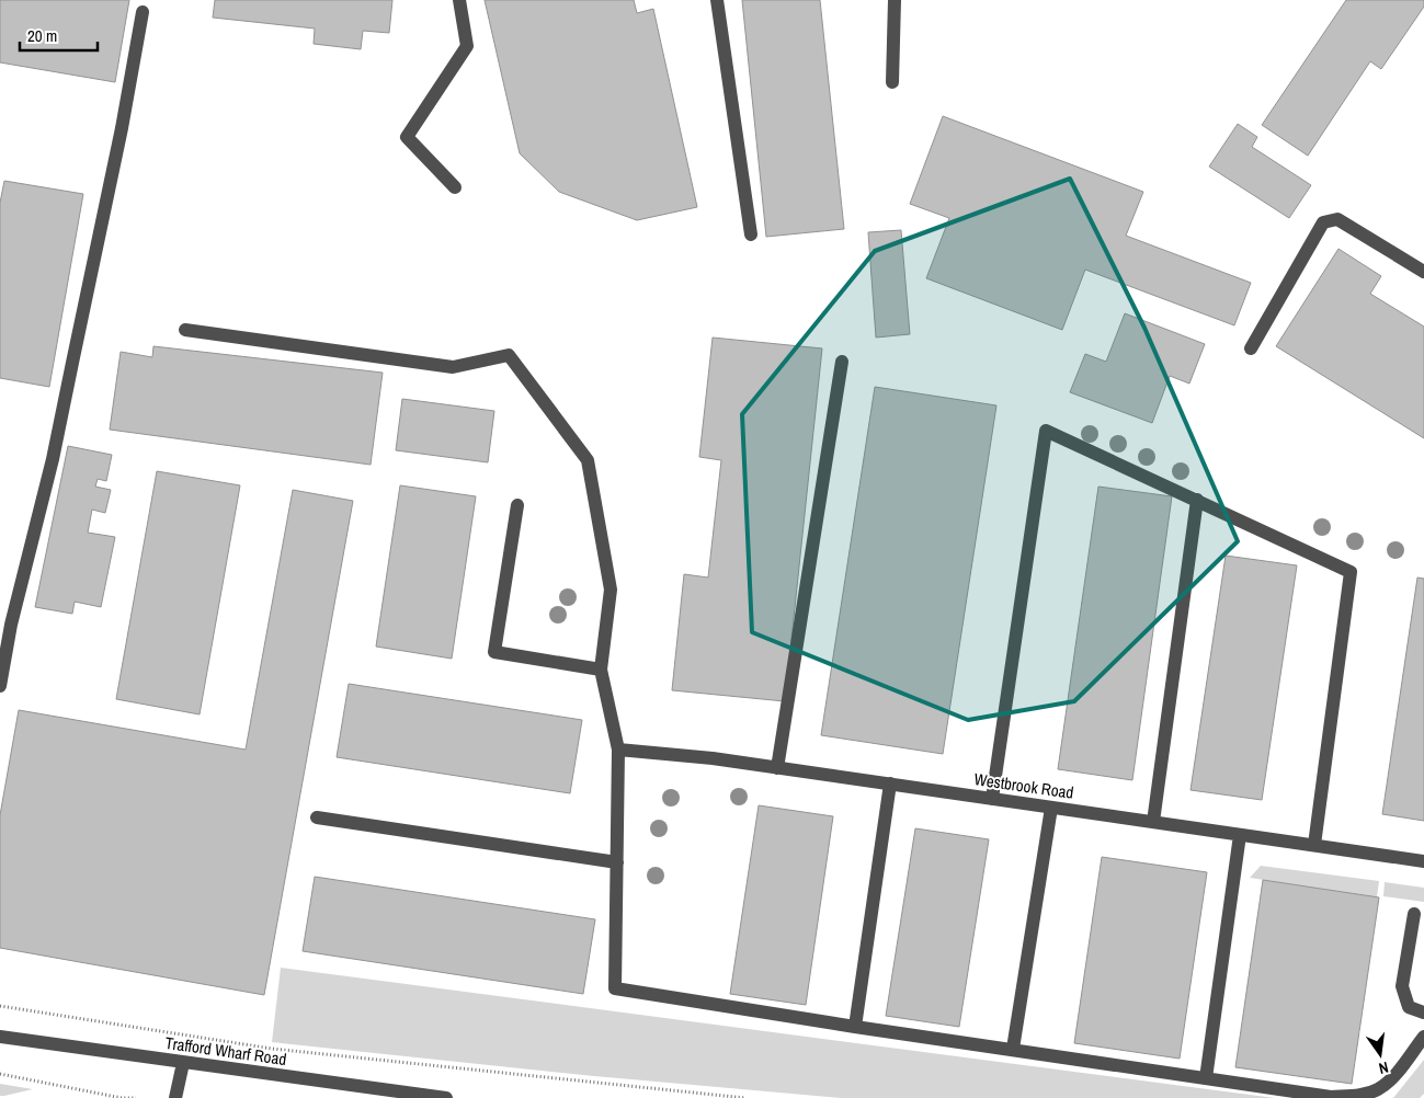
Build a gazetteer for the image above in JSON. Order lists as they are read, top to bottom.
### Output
{
  "streets": {
    "street": ["Westbrook Road", "Trafford Wharf Road"]
  },
  "scale_bar": "20 m",
  "north": "bottom"
}
